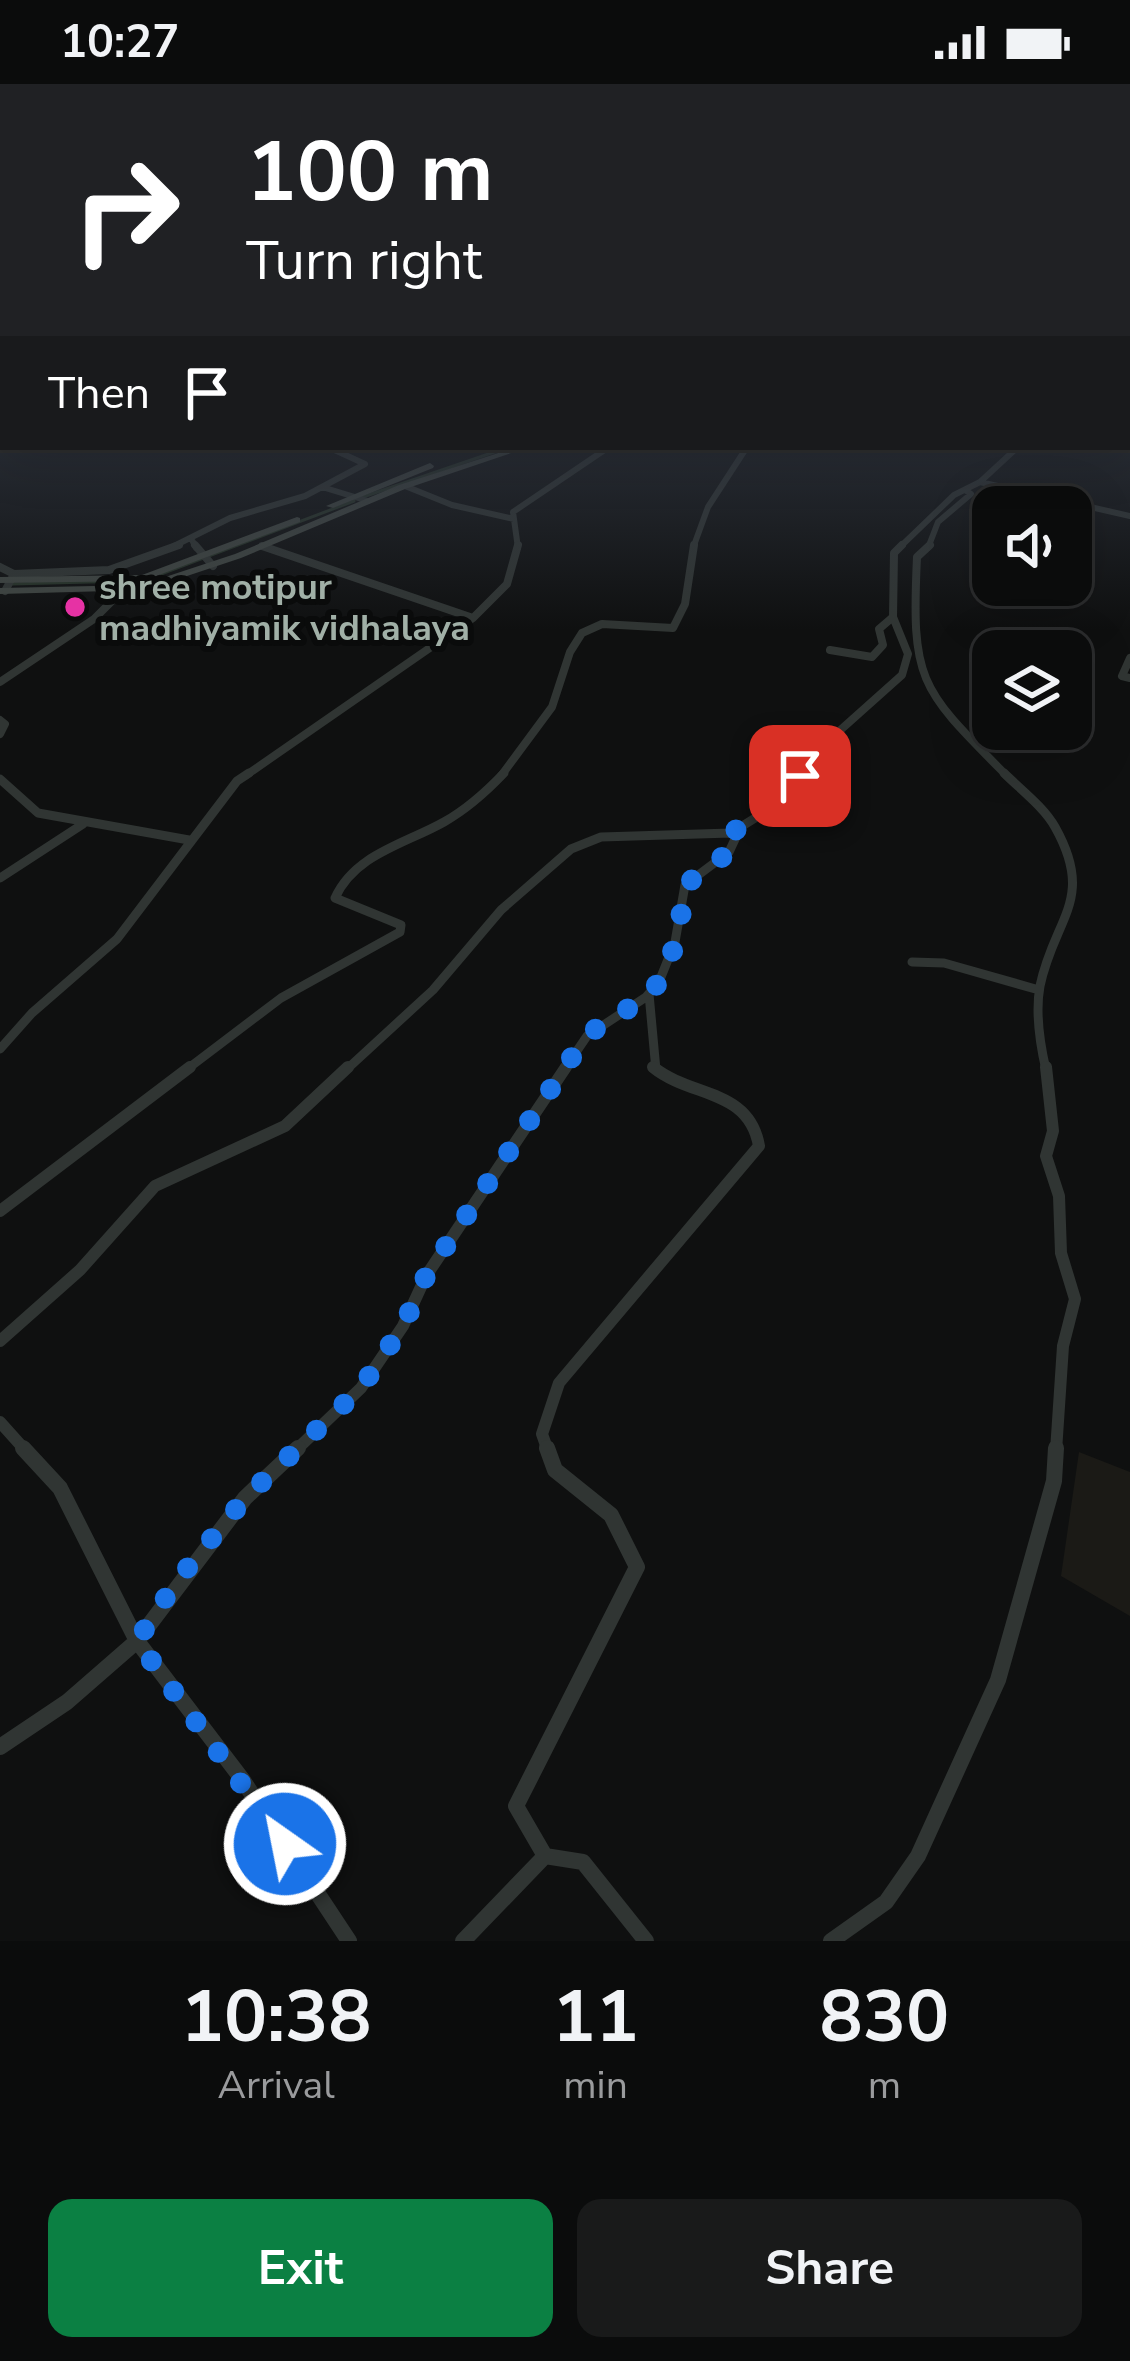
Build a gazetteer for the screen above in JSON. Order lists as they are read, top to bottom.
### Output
{
  "places": ["shree motipur madhiyamik vidhalaya"],
  "page": {
    "status": "10:27",
    "turn": ["100 m", "Turn right"],
    "then": "Then",
    "eta": [
      "10:38",
      "Arrival",
      "11",
      "min",
      "830",
      "m"
    ],
    "buttons": ["Exit", "Share"]
  }
}
